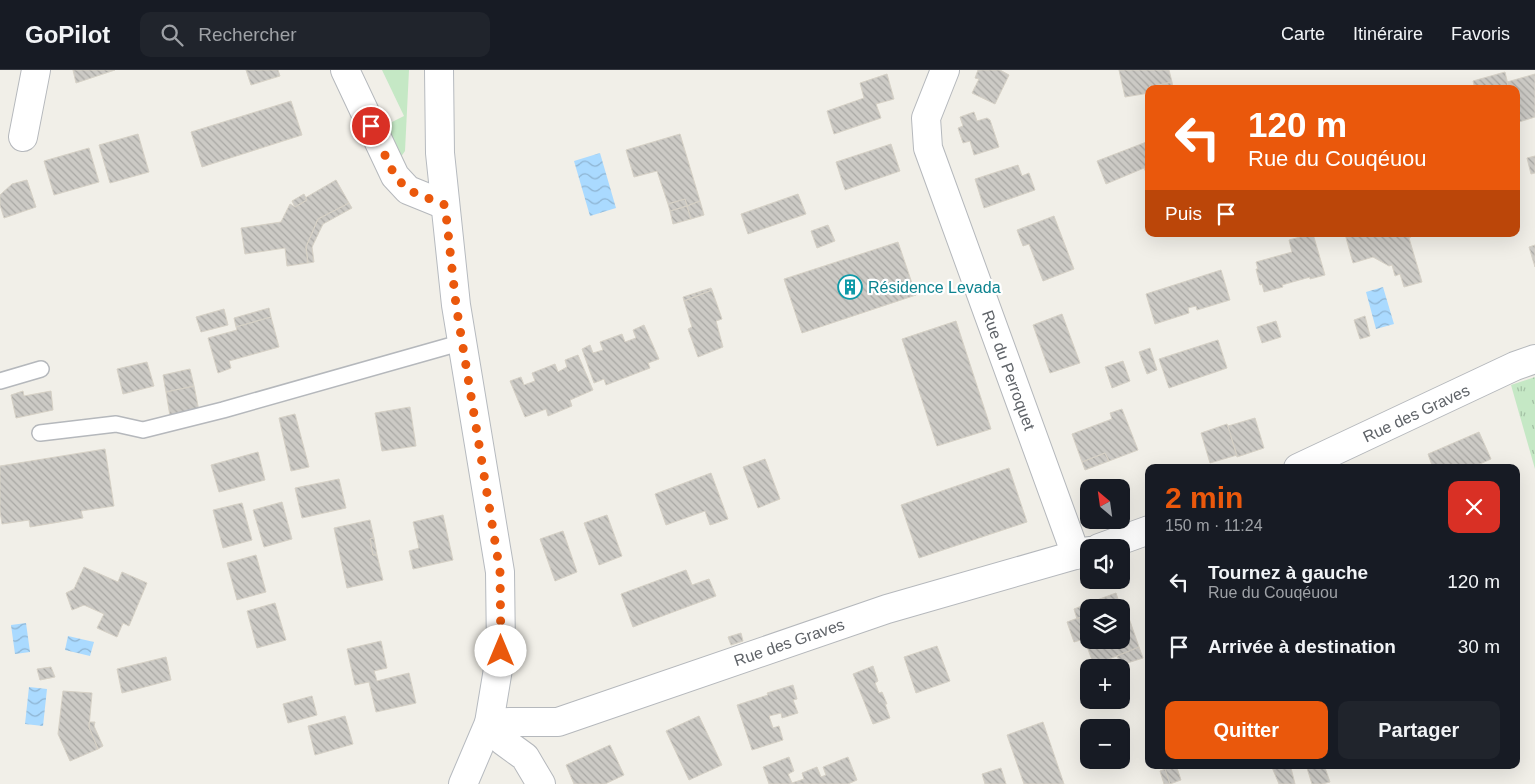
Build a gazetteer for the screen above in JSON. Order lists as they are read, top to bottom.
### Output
{
  "streets": {
    "street": ["Rue du Perroquet", "Rue des Graves"]
  },
  "places": {
    "building": ["Résidence Levada"]
  },
  "north": "top left",
  "page": {
    "header": "GoPilot",
    "search": "Rechercher",
    "nav": ["Carte", "Itinéraire", "Favoris"],
    "turn": ["120 m", "Rue du Couqéuou"],
    "then": "Puis",
    "heading": ["2 min", "150 m · 11:24"],
    "map_buttons": ["+", "−"],
    "list": [
      {
        "name": "Tournez à gauche",
        "note": "Rue du Couqéuou",
        "value": "120 m"
      },
      {
        "name": "Arrivée à destination",
        "value": "30 m"
      }
    ],
    "buttons": ["Quitter", "Partager"]
  }
}
